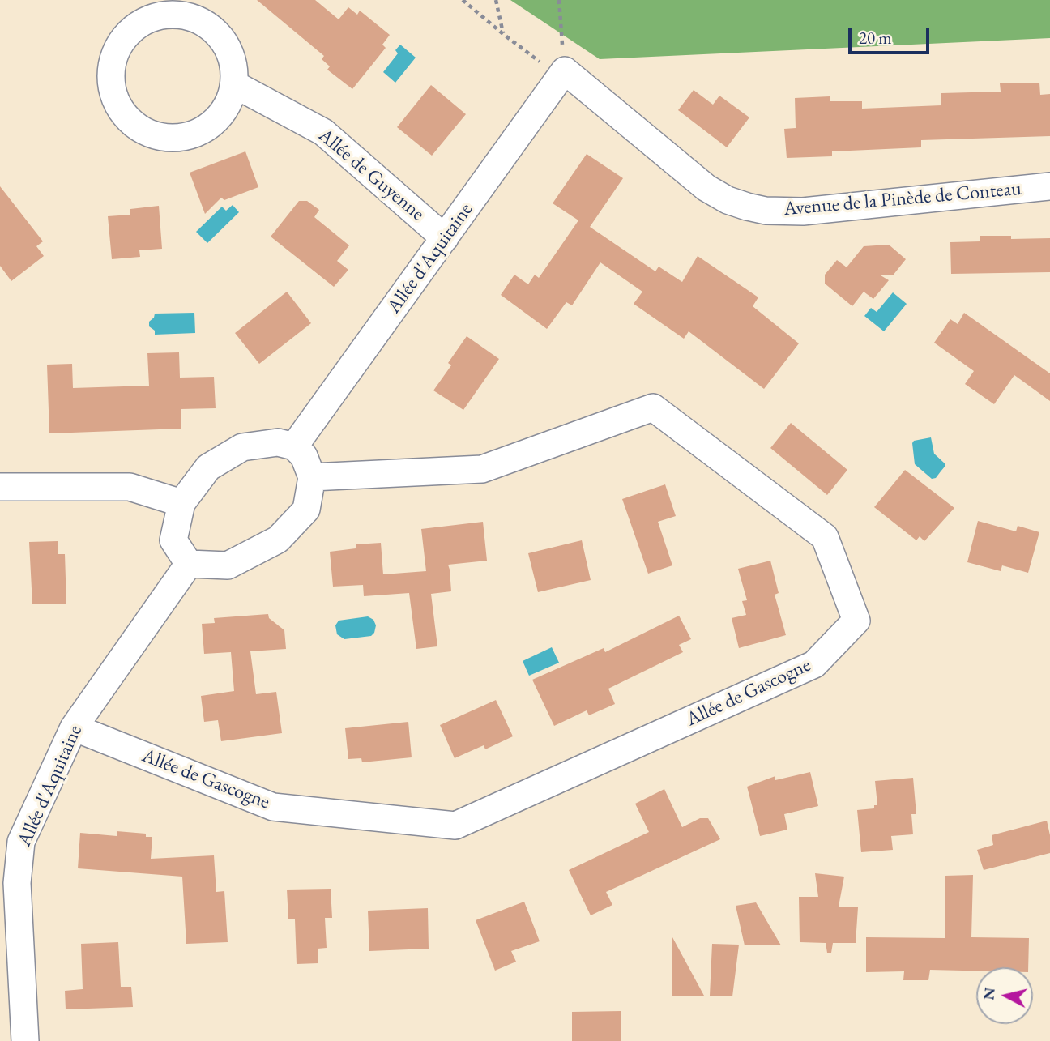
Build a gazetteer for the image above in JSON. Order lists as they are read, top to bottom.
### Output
{
  "streets": {
    "street": [
      "Allée de Guyenne",
      "Avenue de la Pinède de Conteau",
      "Allée d'Aquitaine",
      "Allée de Gascogne"
    ]
  },
  "crossings": [
    ["Allée de Guyenne", "Allée d'Aquitaine"],
    ["Avenue de la Pinède de Conteau", "Allée d'Aquitaine"],
    ["Allée d'Aquitaine", "Allée de Gascogne"]
  ],
  "scale_bar": "20 m",
  "north": "left"
}
